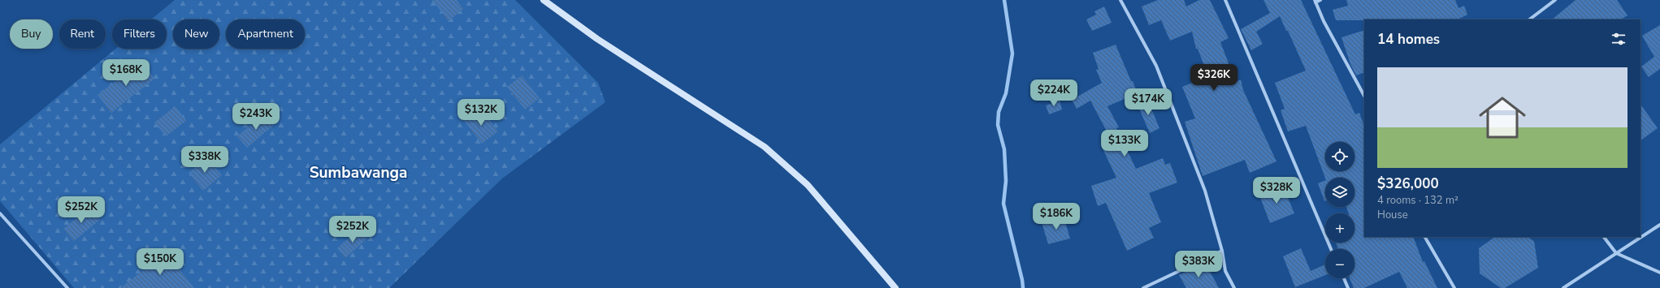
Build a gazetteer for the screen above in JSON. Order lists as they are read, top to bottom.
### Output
{
  "districts": ["Sumbawanga"],
  "page": {
    "chip": [
      "Buy",
      "Rent",
      "Filters",
      "New",
      "Apartment"
    ],
    "heading": "14 homes",
    "list": [
      {
        "name": "$326,000",
        "note": "4 rooms · 132 m² · House"
      }
    ],
    "price": [
      "$168K",
      "$326K",
      "$224K",
      "$174K",
      "$132K",
      "$243K",
      "$133K",
      "$338K",
      "$328K",
      "$252K",
      "$186K",
      "$252K",
      "$150K",
      "$383K"
    ],
    "map_buttons": ["+", "−"]
  }
}
